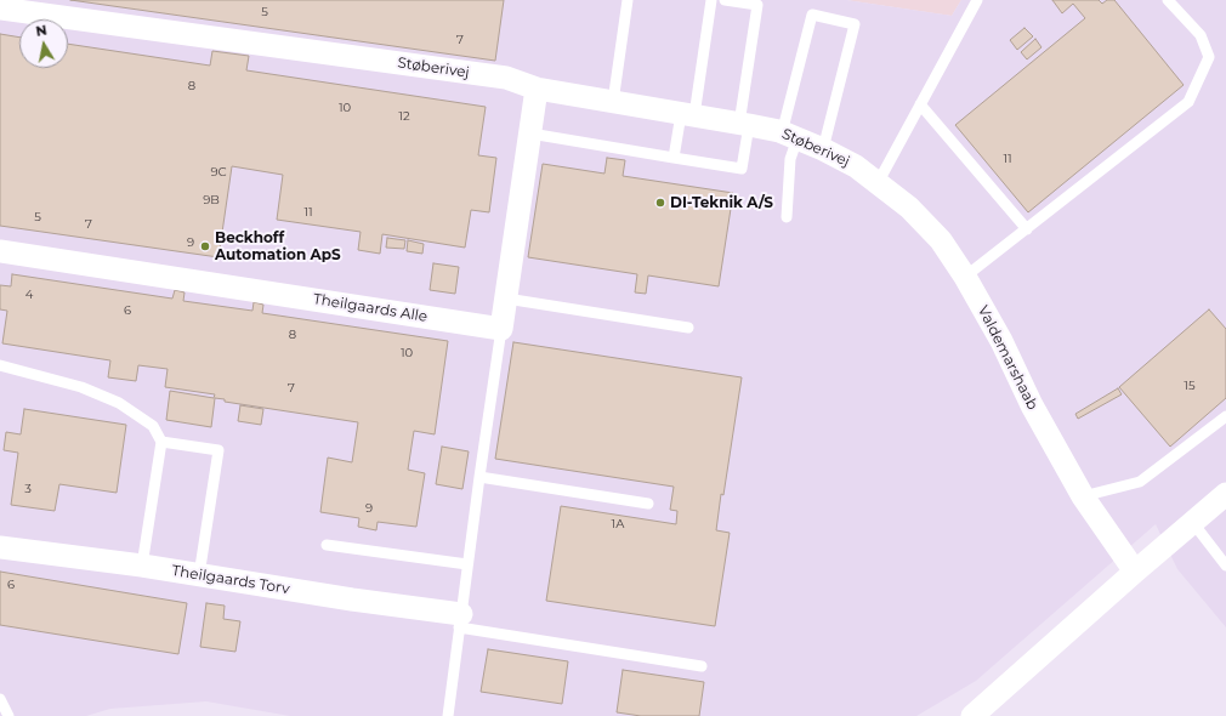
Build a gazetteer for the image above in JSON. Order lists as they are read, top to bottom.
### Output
{
  "streets": {
    "street": [
      "Støberivej",
      "Theilgaards Alle",
      "Valdemarshaab",
      "Theilgaards Torv"
    ]
  },
  "crossings": [
    ["Støberivej", "Valdemarshaab"]
  ],
  "places": ["DI-Teknik A/S", "Beckhoff Automation ApS"],
  "house_numbers": [
    "5",
    "7",
    "8",
    "10",
    "12",
    "11",
    "9C",
    "9B",
    "11",
    "5",
    "7",
    "9",
    "4",
    "6",
    "8",
    "10",
    "15",
    "7",
    "3",
    "9",
    "1A",
    "6"
  ],
  "north": "top"
}
